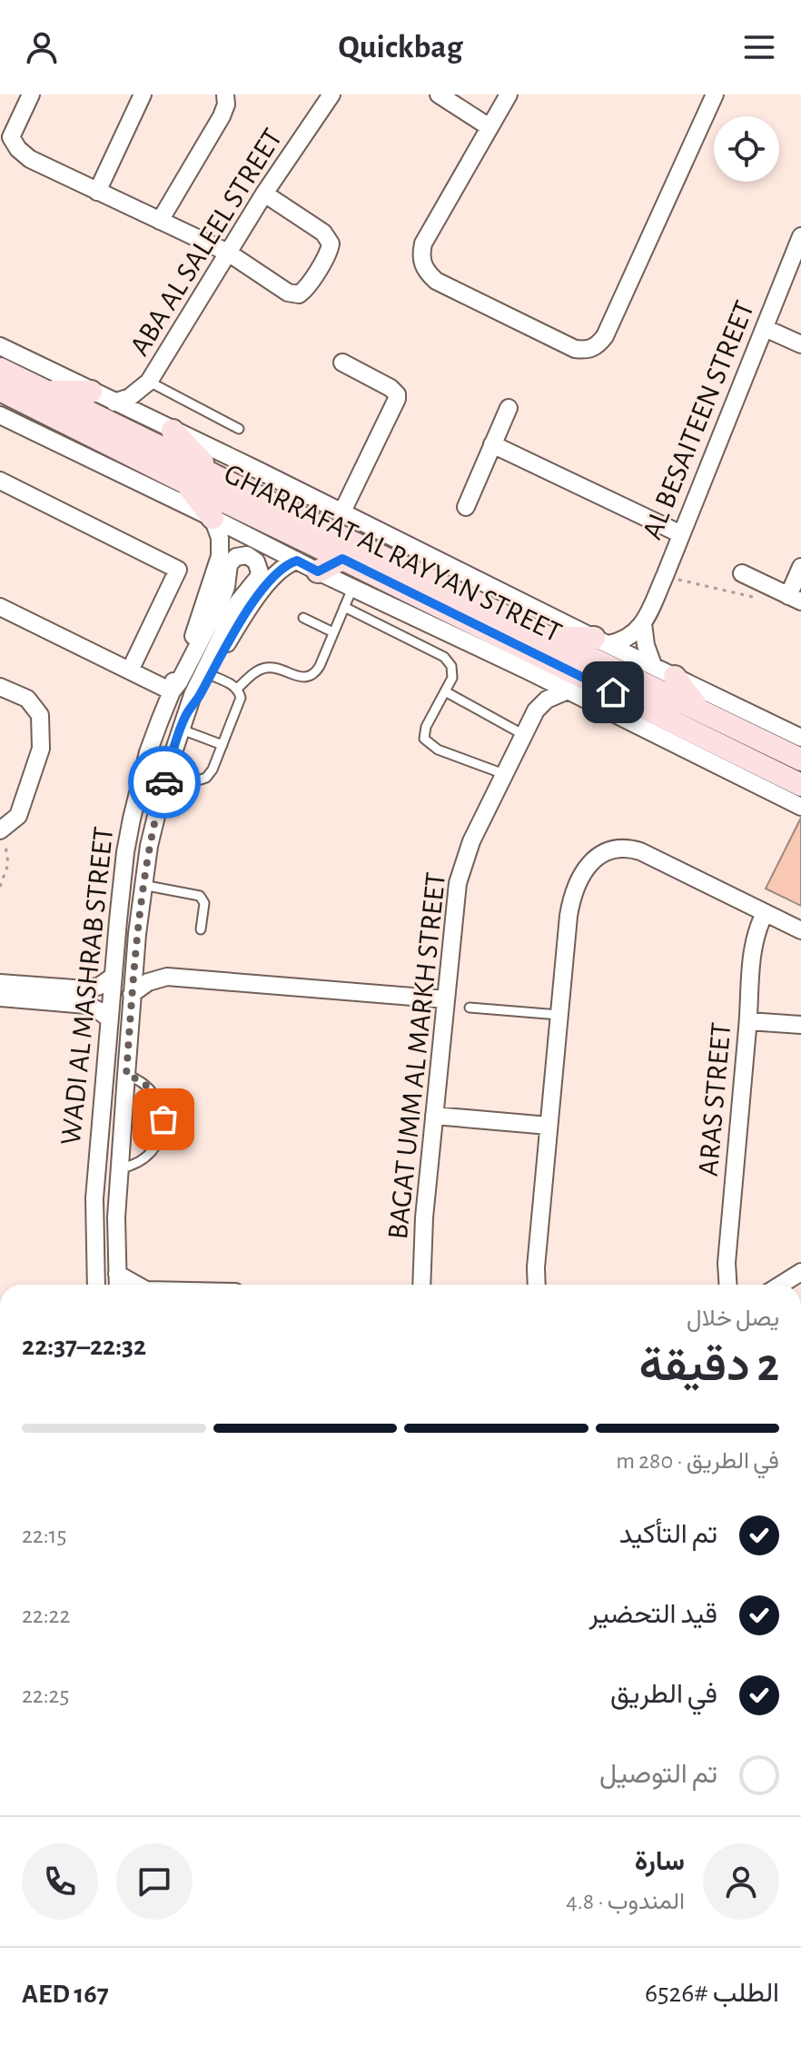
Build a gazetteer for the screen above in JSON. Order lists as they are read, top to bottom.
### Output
{
  "streets": {
    "main road": ["GHARRAFAT AL RAYYAN STREET"],
    "street": [
      "ABA AL SALEEL STREET",
      "AL BESAITEEN STREET",
      "WADI AL MASHRAB STREET",
      "BAGAT UMM AL MARKH STREET",
      "ARAS STREET"
    ]
  },
  "crossings": [
    ["ABA AL SALEEL STREET", "GHARRAFAT AL RAYYAN STREET"],
    ["GHARRAFAT AL RAYYAN STREET", "WADI AL MASHRAB STREET"]
  ],
  "page": {
    "header": "Quickbag",
    "heading": ["2 دقيقة", "يصل خلال", "22:32–22:37"],
    "panel": [
      "سارة",
      "المندوب · 4.8",
      "الطلب #6526",
      "AED 167"
    ],
    "bar": "في الطريق · 280 m",
    "list": [
      ["تم التأكيد", "22:15"],
      ["قيد التحضير", "22:22"],
      ["في الطريق", "22:25"],
      "تم التوصيل"
    ]
  }
}
